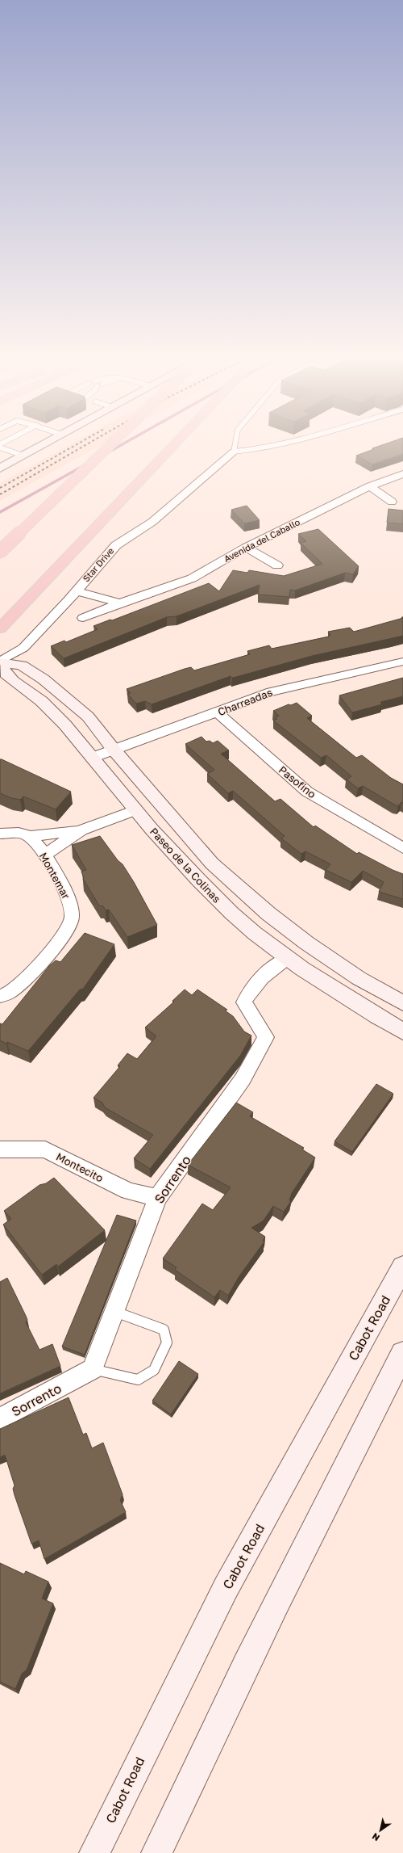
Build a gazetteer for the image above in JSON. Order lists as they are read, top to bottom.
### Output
{
  "streets": {
    "main road": ["Paseo de la Colinas", "Cabot Road"],
    "street": [
      "Avenida del Caballo",
      "Star Drive",
      "Charreadas",
      "Pasofino",
      "Montemar",
      "Montecito",
      "Sorrento"
    ]
  },
  "crossings": [
    ["Star Drive", "Paseo de la Colinas"],
    ["Charreadas", "Pasofino"],
    ["Charreadas", "Paseo de la Colinas"],
    ["Paseo de la Colinas", "Sorrento"],
    ["Montecito", "Sorrento"]
  ],
  "north": "bottom left"
}
